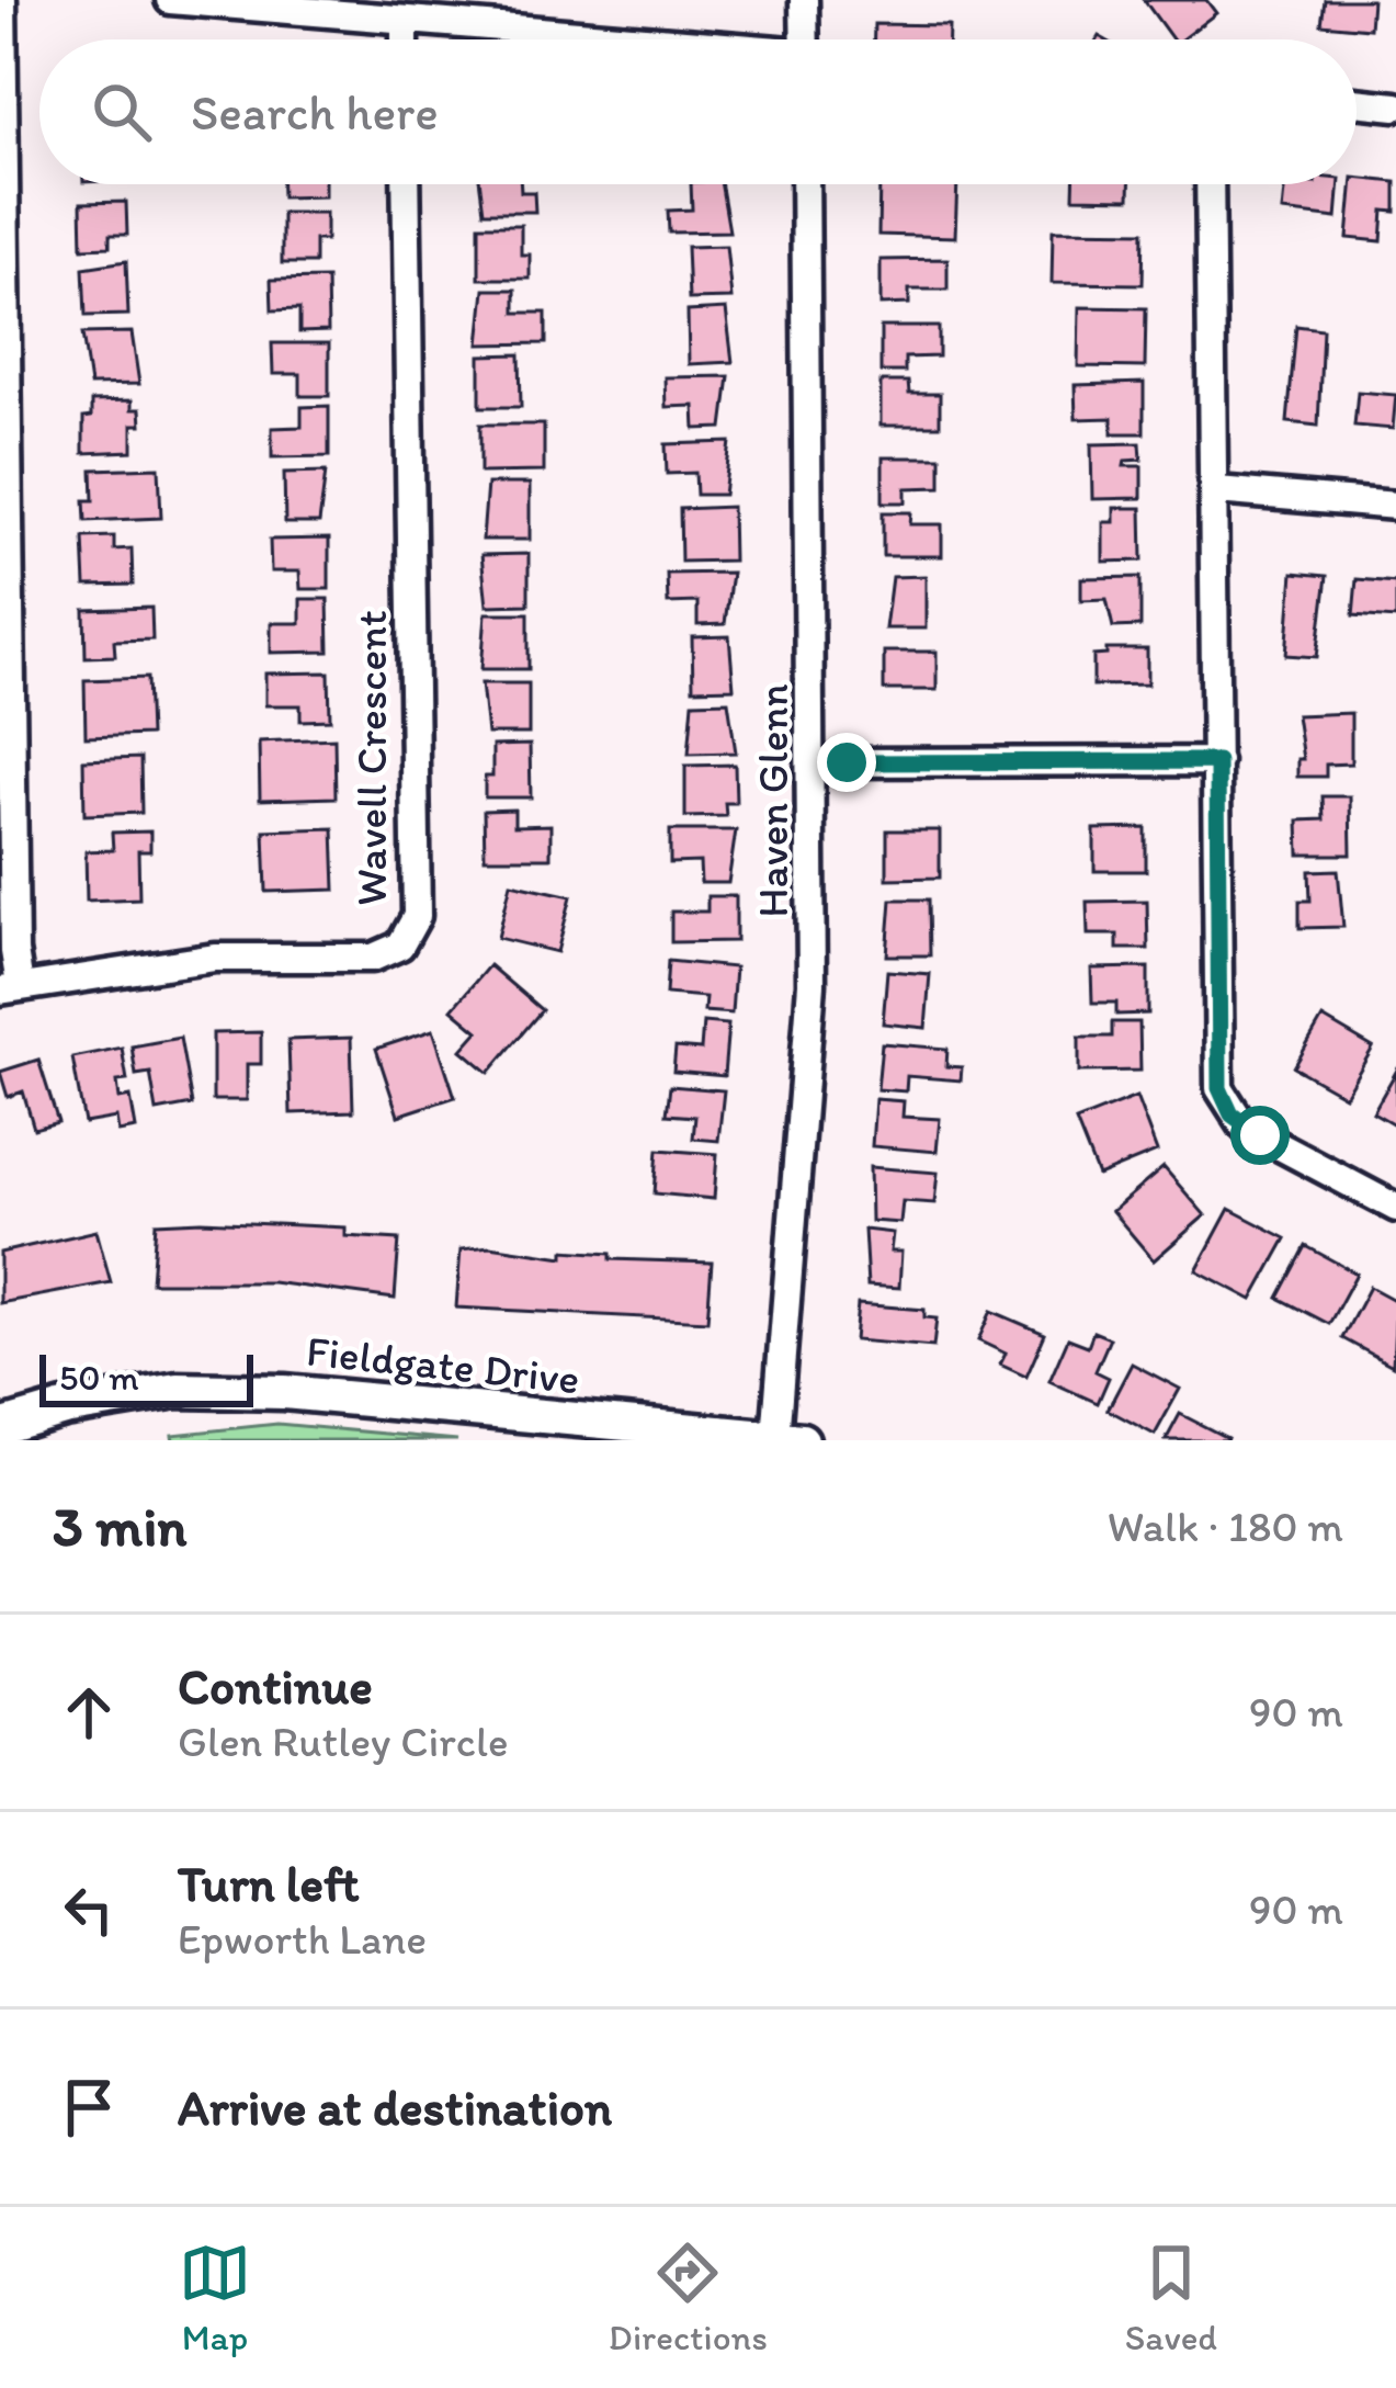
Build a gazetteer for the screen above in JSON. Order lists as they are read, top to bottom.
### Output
{
  "streets": {
    "street": ["Wavell Crescent", "Haven Glenn", "Fieldgate Drive"]
  },
  "crossings": [
    ["Haven Glenn", "Fieldgate Drive"]
  ],
  "scale_bar": "50 m",
  "page": {
    "search": "Search here",
    "scale": "50 m",
    "heading": ["3 min", "Walk · 180 m"],
    "list": [
      ["Continue", "Glen Rutley Circle", "90 m"],
      ["Turn left", "Epworth Lane", "90 m"],
      "Arrive at destination"
    ],
    "nav": ["Map", "Directions", "Saved"]
  }
}
